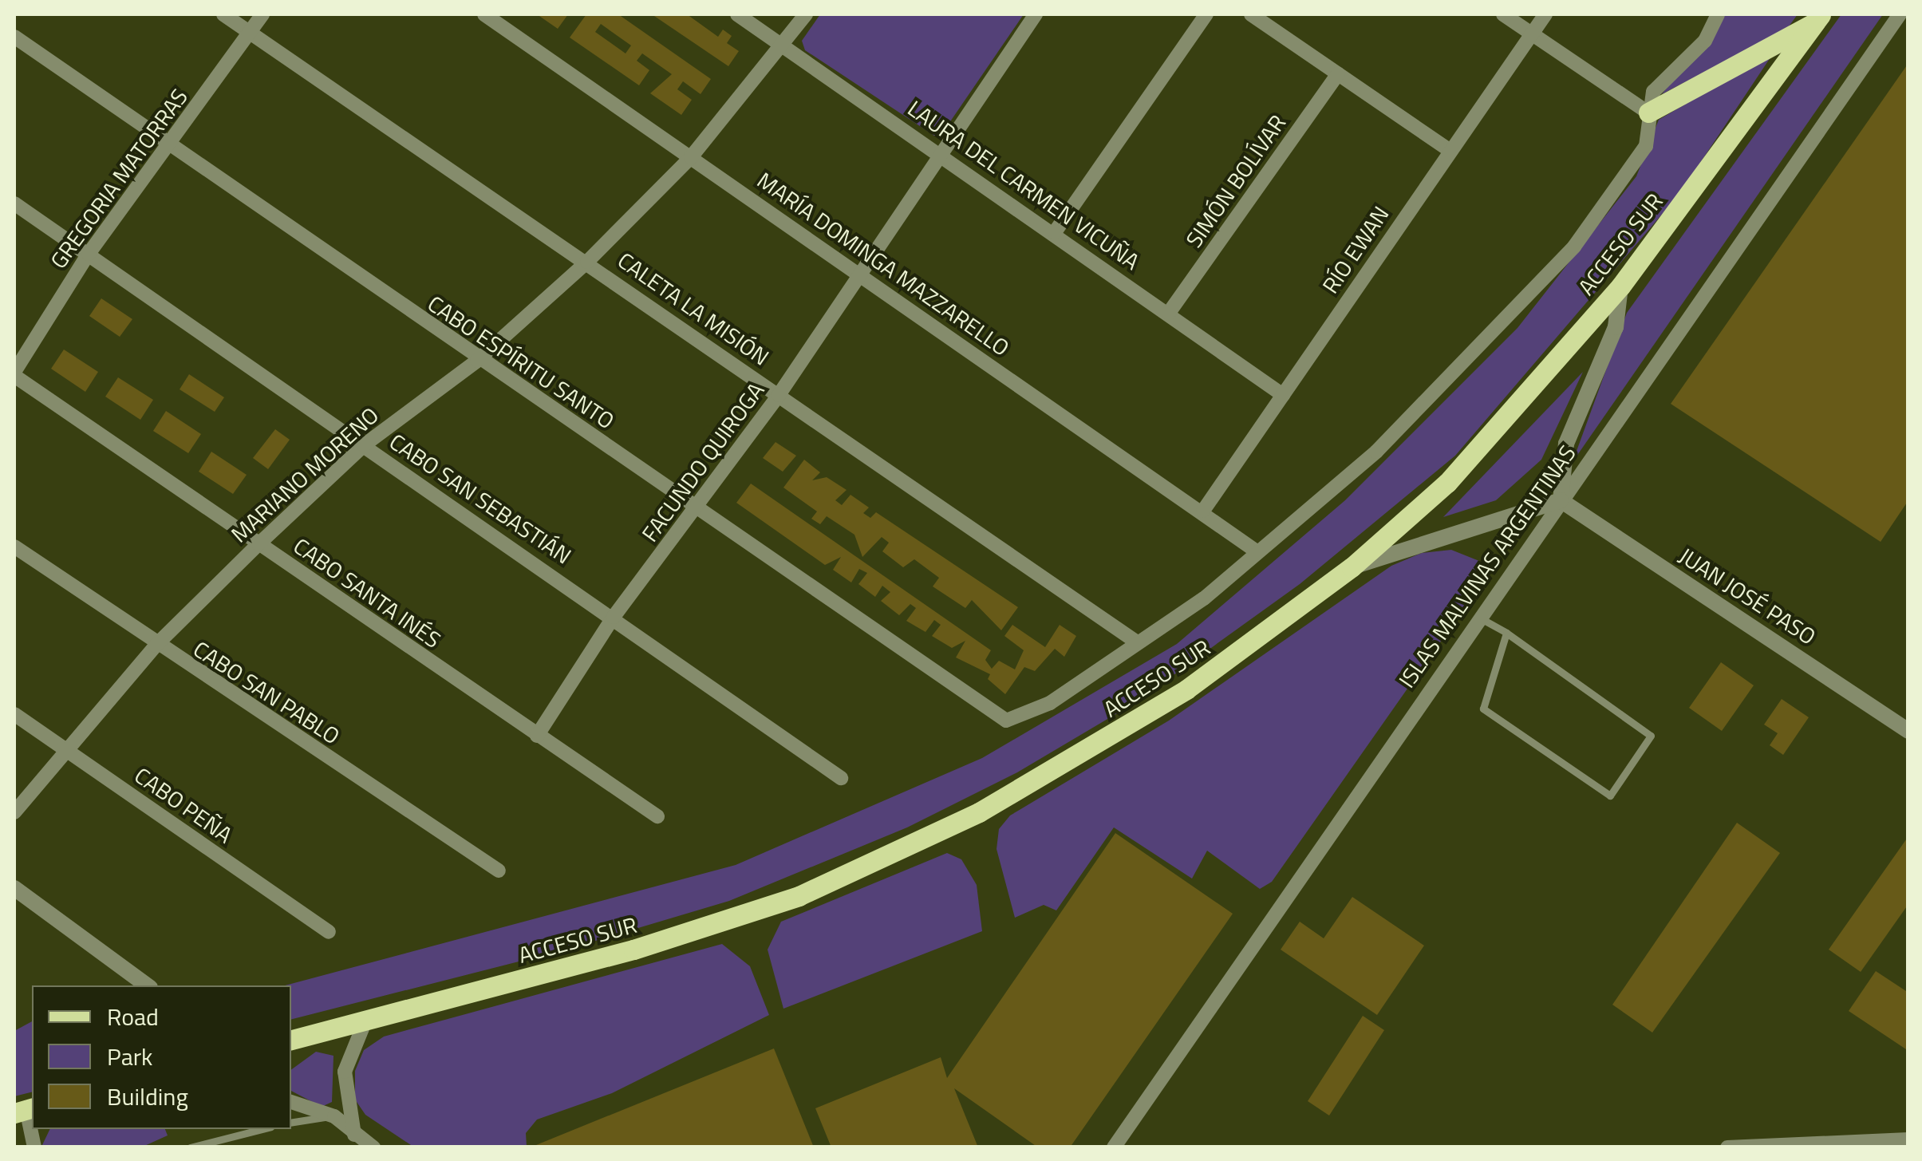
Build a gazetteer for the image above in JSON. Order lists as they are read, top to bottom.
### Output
{
  "streets": {
    "main road": ["ACCESO SUR"],
    "street": [
      "GREGORIA MATORRAS",
      "SIMÓN BOLÍVAR",
      "LAURA DEL CARMEN VICUÑA",
      "RÍO EWAN",
      "MARÍA DOMINGA MAZZARELLO",
      "CALETA LA MISIÓN",
      "CABO ESPÍRITU SANTO",
      "FACUNDO QUIROGA",
      "MARIANO MORENO",
      "CABO SAN SEBASTIÁN",
      "ISLAS MALVINAS ARGENTINAS",
      "CABO SANTA INÉS",
      "JUAN JOSÉ PASO",
      "CABO SAN PABLO",
      "CABO PEÑA"
    ]
  },
  "crossings": [
    ["GREGORIA MATORRAS", "CALETA LA MISIÓN"],
    ["GREGORIA MATORRAS", "CABO ESPÍRITU SANTO"],
    ["GREGORIA MATORRAS", "CABO SAN SEBASTIÁN"],
    ["GREGORIA MATORRAS", "CABO SANTA INÉS"],
    ["SIMÓN BOLÍVAR", "LAURA DEL CARMEN VICUÑA"],
    ["LAURA DEL CARMEN VICUÑA", "RÍO EWAN"],
    ["LAURA DEL CARMEN VICUÑA", "FACUNDO QUIROGA"],
    ["LAURA DEL CARMEN VICUÑA", "MARIANO MORENO"],
    ["RÍO EWAN", "MARÍA DOMINGA MAZZARELLO"],
    ["MARÍA DOMINGA MAZZARELLO", "FACUNDO QUIROGA"],
    ["MARÍA DOMINGA MAZZARELLO", "MARIANO MORENO"],
    ["CALETA LA MISIÓN", "CABO ESPÍRITU SANTO"],
    ["CALETA LA MISIÓN", "FACUNDO QUIROGA"],
    ["CALETA LA MISIÓN", "MARIANO MORENO"],
    ["CABO ESPÍRITU SANTO", "FACUNDO QUIROGA"],
    ["CABO ESPÍRITU SANTO", "MARIANO MORENO"],
    ["FACUNDO QUIROGA", "CABO SAN SEBASTIÁN"],
    ["FACUNDO QUIROGA", "CABO SANTA INÉS"],
    ["MARIANO MORENO", "CABO SAN SEBASTIÁN"],
    ["MARIANO MORENO", "CABO SANTA INÉS"],
    ["MARIANO MORENO", "CABO SAN PABLO"],
    ["MARIANO MORENO", "CABO PEÑA"],
    ["ISLAS MALVINAS ARGENTINAS", "JUAN JOSÉ PASO"]
  ],
  "legend": ["Road", "Park", "Building"]
}
